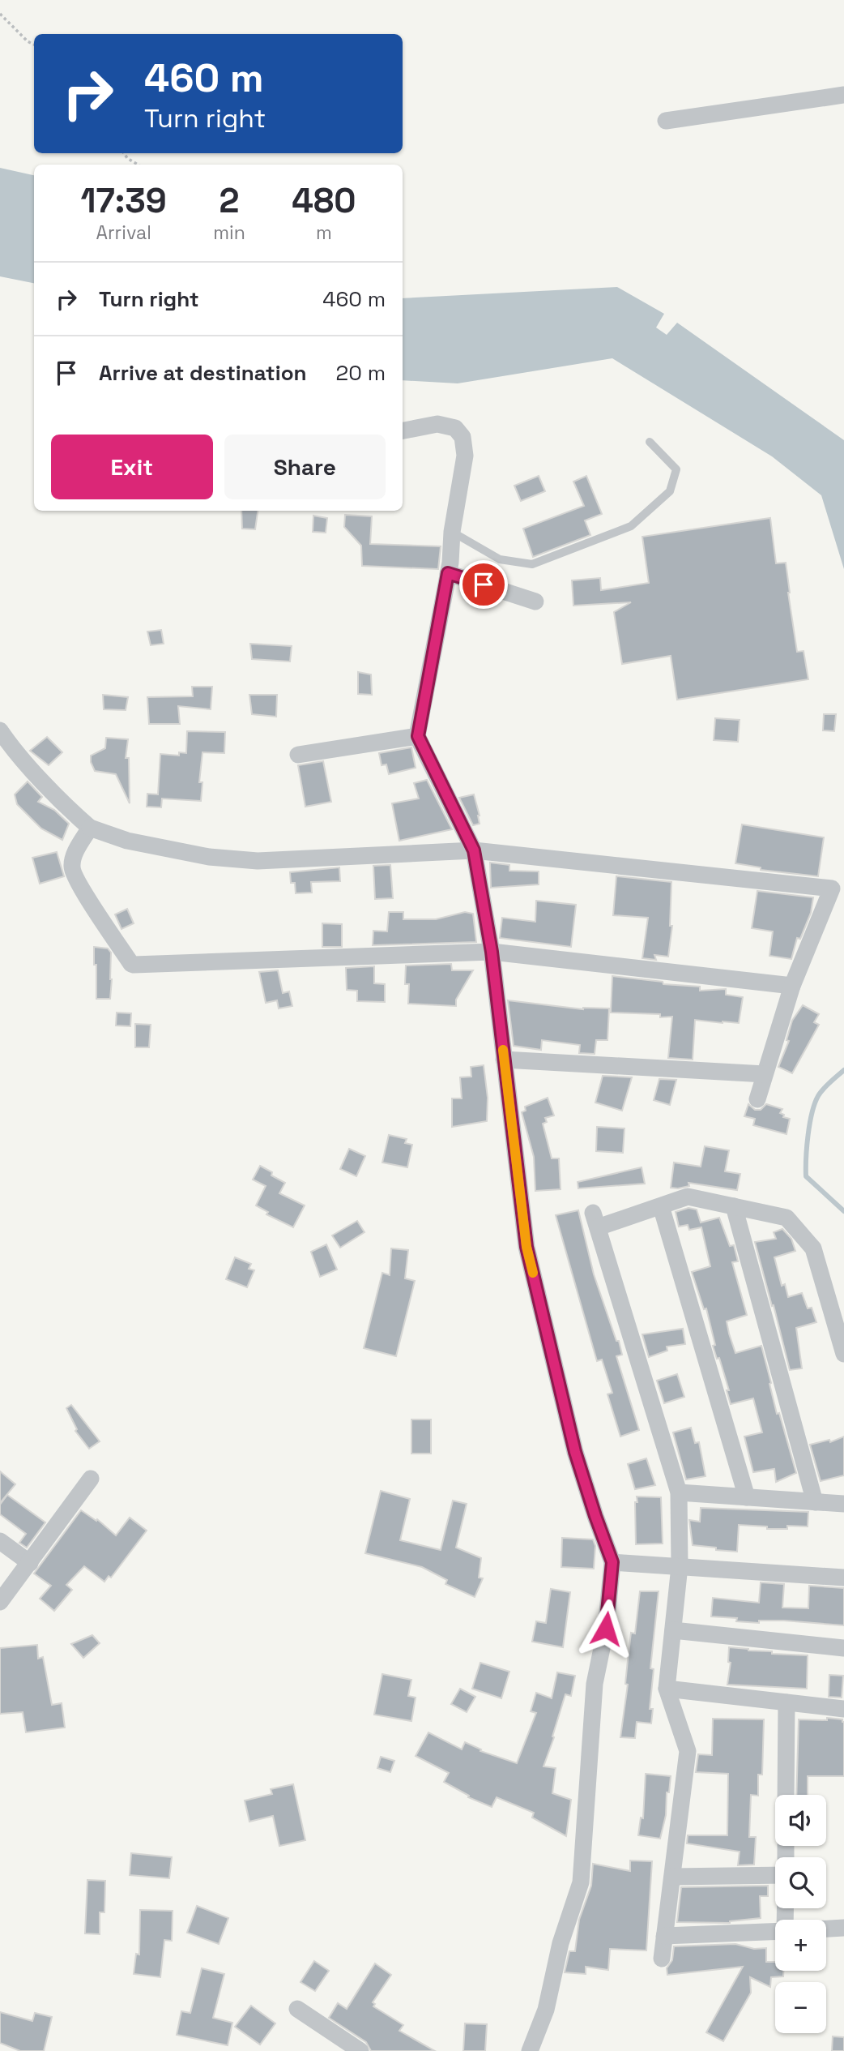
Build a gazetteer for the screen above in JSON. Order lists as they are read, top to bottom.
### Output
{
  "page": {
    "turn": ["460 m", "Turn right"],
    "eta": [
      "17:39",
      "Arrival",
      "2",
      "min",
      "480",
      "m"
    ],
    "list": [
      {
        "name": "Turn right",
        "value": "460 m"
      },
      {
        "name": "Arrive at destination",
        "value": "20 m"
      }
    ],
    "buttons": ["Exit", "Share"],
    "map_buttons": ["+", "−"]
  }
}
